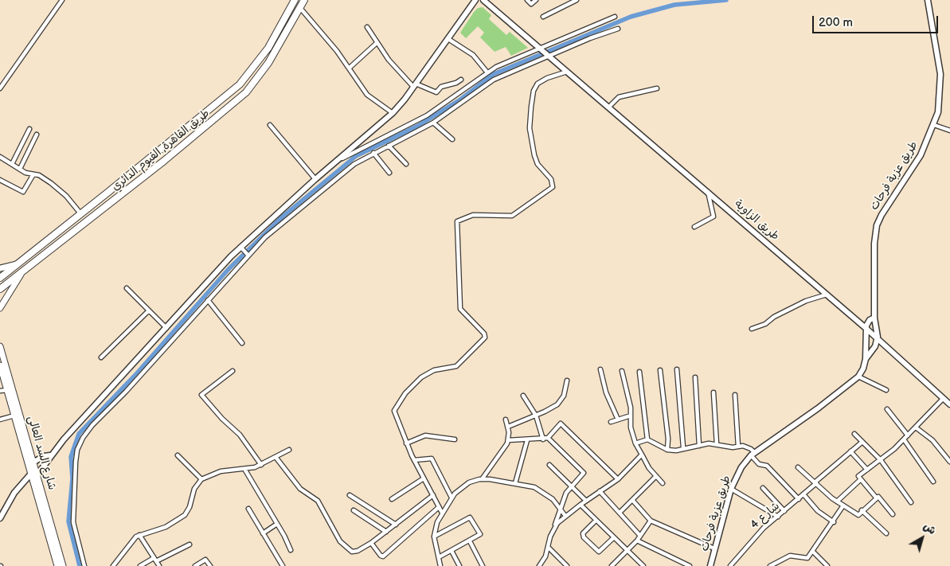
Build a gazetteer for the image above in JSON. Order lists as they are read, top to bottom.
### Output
{
  "streets": {
    "highway": ["طريق القاهرة, الفيوم الدائري"],
    "main road": ["شارع السد العالى"],
    "street": ["طريق عزبة فرحات", "طريق الزاوية", "شارع 4"]
  },
  "crossings": [
    ["طريق عزبة فرحات", "طريق الزاوية"]
  ],
  "scale_bar": "200 m",
  "north": "top right"
}
